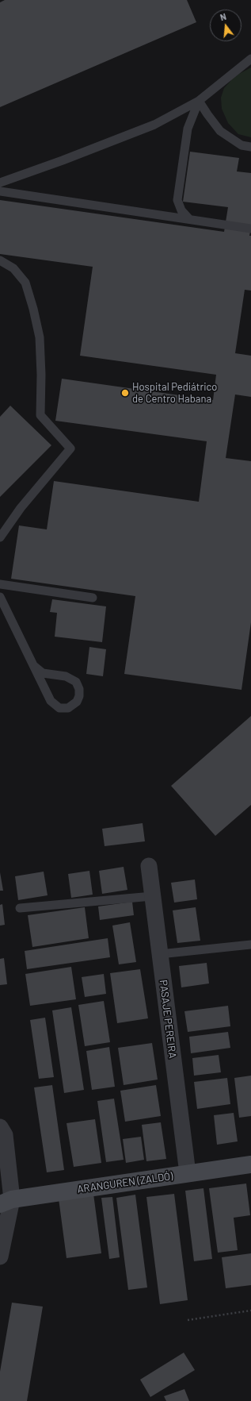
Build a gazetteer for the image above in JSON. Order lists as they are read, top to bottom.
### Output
{
  "streets": {
    "main road": ["ARANGUREN (ZALDÓ)"],
    "street": ["PASAJE PEREIRA"]
  },
  "crossings": [
    ["PASAJE PEREIRA", "ARANGUREN (ZALDÓ)"]
  ],
  "places": ["Hospital Pediátrico de Centro Habana"],
  "north": "top"
}
